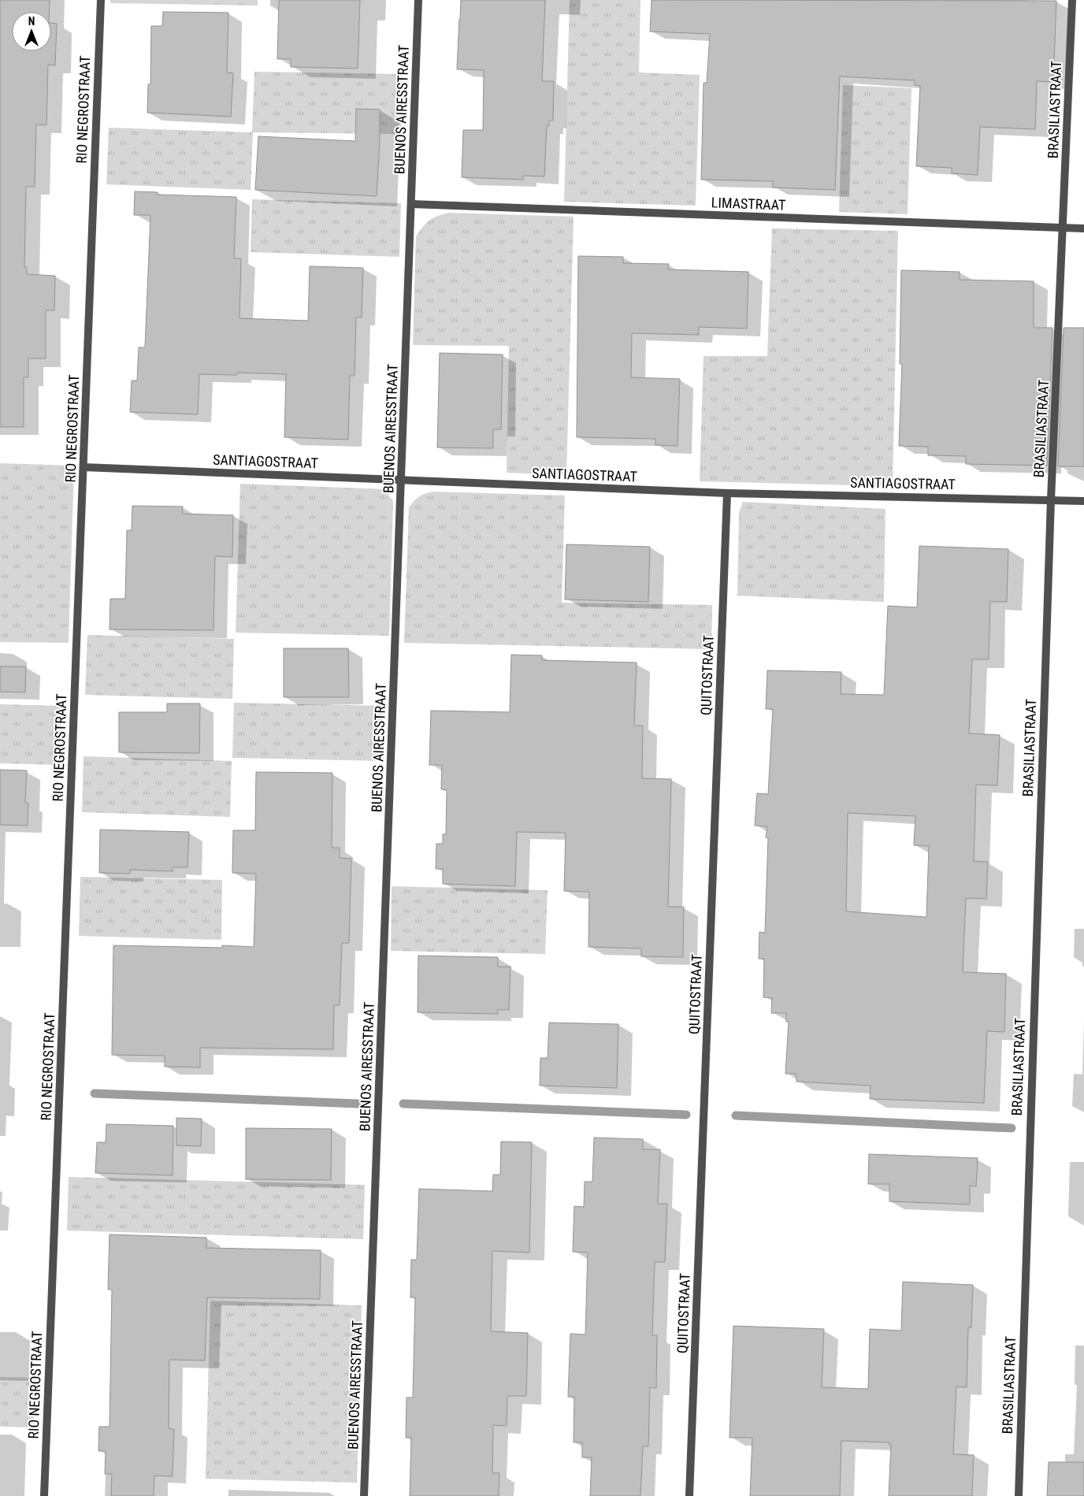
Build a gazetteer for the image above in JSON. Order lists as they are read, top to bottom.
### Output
{
  "streets": {
    "street": [
      "RIO NEGROSTRAAT",
      "BUENOS AIRESSTRAAT",
      "BRASILIASTRAAT",
      "LIMASTRAAT",
      "SANTIAGOSTRAAT",
      "QUITOSTRAAT"
    ]
  },
  "crossings": [
    ["RIO NEGROSTRAAT", "SANTIAGOSTRAAT"],
    ["BUENOS AIRESSTRAAT", "LIMASTRAAT"],
    ["BUENOS AIRESSTRAAT", "SANTIAGOSTRAAT"],
    ["BRASILIASTRAAT", "LIMASTRAAT"],
    ["BRASILIASTRAAT", "SANTIAGOSTRAAT"],
    ["SANTIAGOSTRAAT", "QUITOSTRAAT"]
  ],
  "north": "top"
}
